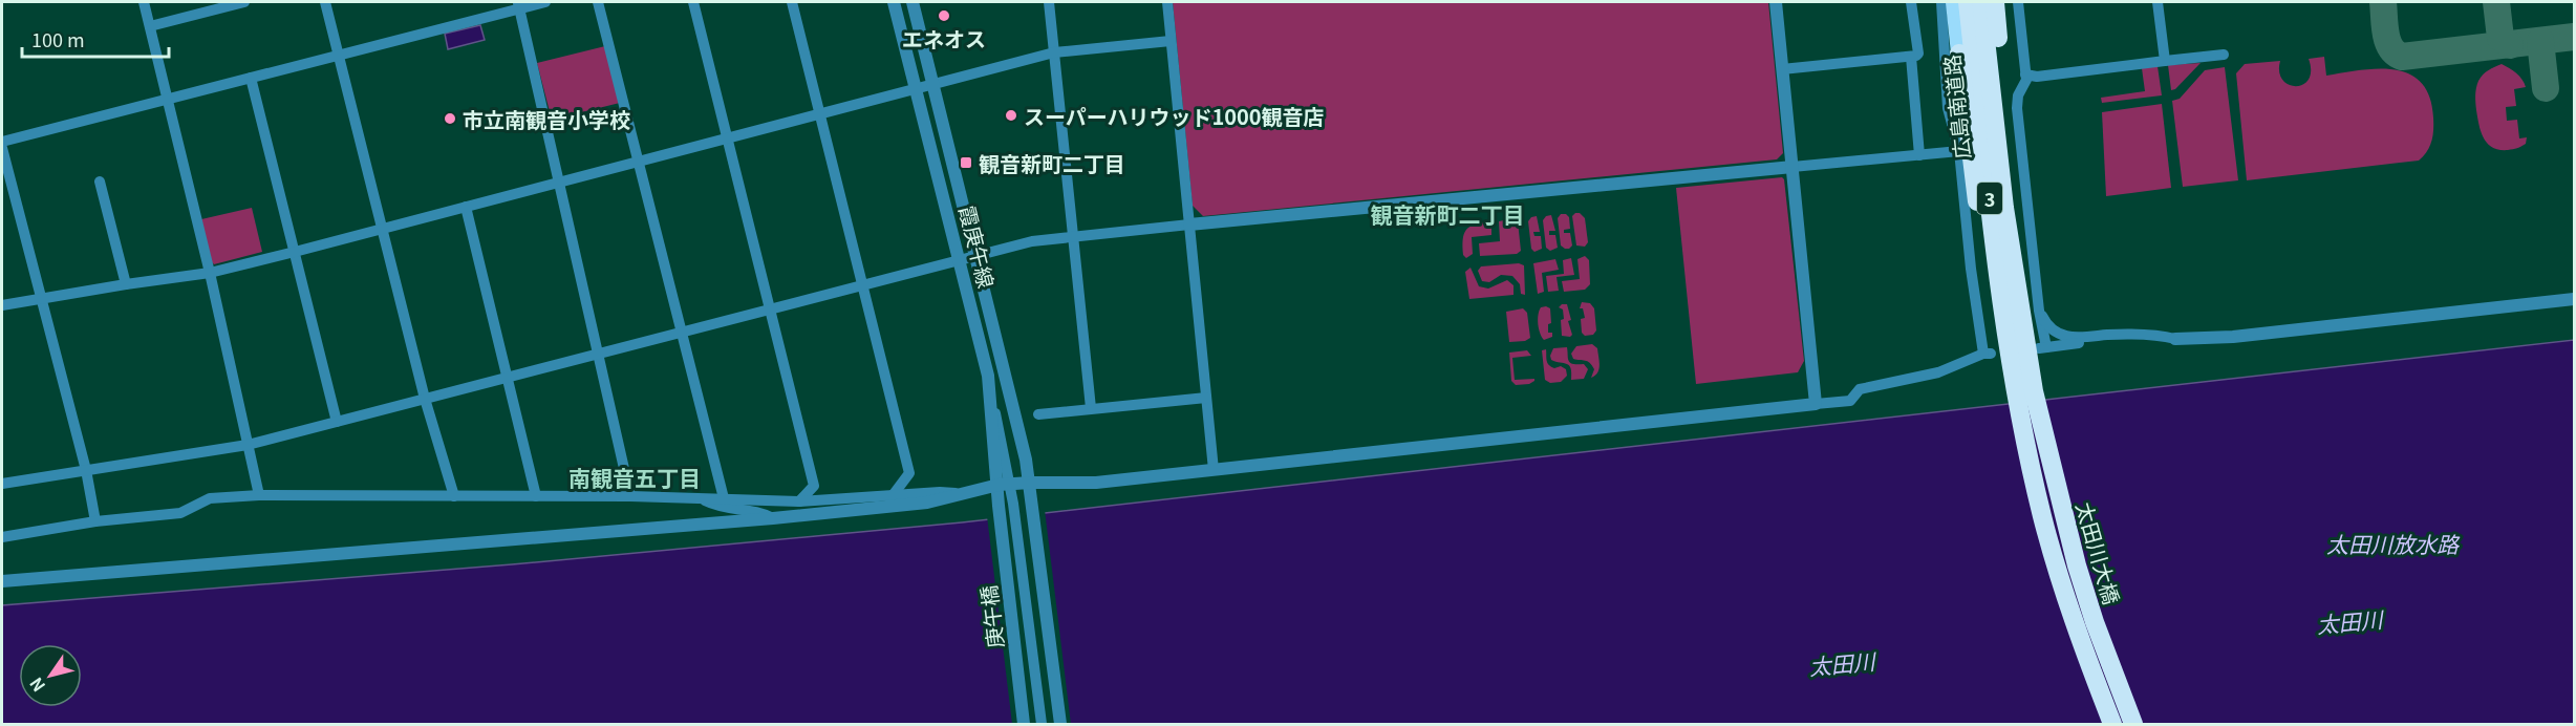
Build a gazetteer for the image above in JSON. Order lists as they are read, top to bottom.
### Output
{
  "streets": {
    "highway": ["広島南道路", "3", "太田川大橋"],
    "street": ["霞庚午線", "庚午橋"]
  },
  "crossings": [
    ["広島南道路", "太田川大橋"],
    ["霞庚午線", "庚午橋"]
  ],
  "districts": ["観音新町二丁目", "南観音五丁目"],
  "water": ["太田川放水路", "太田川"],
  "places": {
    "other": ["エネオス", "スーパーハリウッド1000観音店", "市立南観音小学校"],
    "transit": ["観音新町二丁目"]
  },
  "scale_bar": "100 m",
  "north": "bottom left"
}
